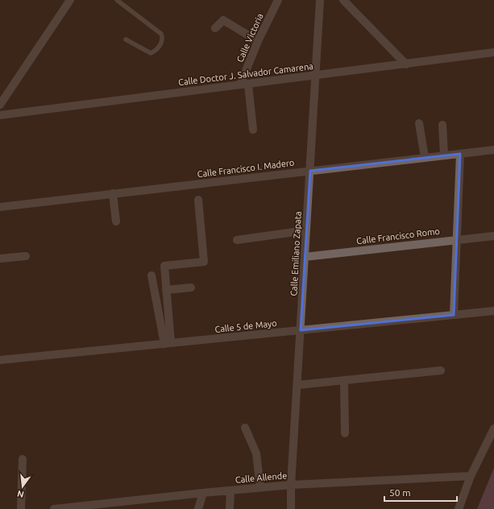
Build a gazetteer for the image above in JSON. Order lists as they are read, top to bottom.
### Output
{
  "streets": {
    "street": [
      "Calle Victoria",
      "Calle Doctor J. Salvador Camarena",
      "Calle Francisco I. Madero",
      "Calle Francisco Romo",
      "Calle Emiliano Zapata",
      "Calle 5 de Mayo",
      "Calle Allende"
    ]
  },
  "crossings": [
    ["Calle Victoria", "Calle Doctor J. Salvador Camarena"],
    ["Calle Doctor J. Salvador Camarena", "Calle Emiliano Zapata"],
    ["Calle Francisco I. Madero", "Calle Emiliano Zapata"],
    ["Calle Francisco Romo", "Calle Emiliano Zapata"],
    ["Calle Emiliano Zapata", "Calle 5 de Mayo"],
    ["Calle Emiliano Zapata", "Calle Allende"]
  ],
  "scale_bar": "50 m",
  "north": "bottom"
}
